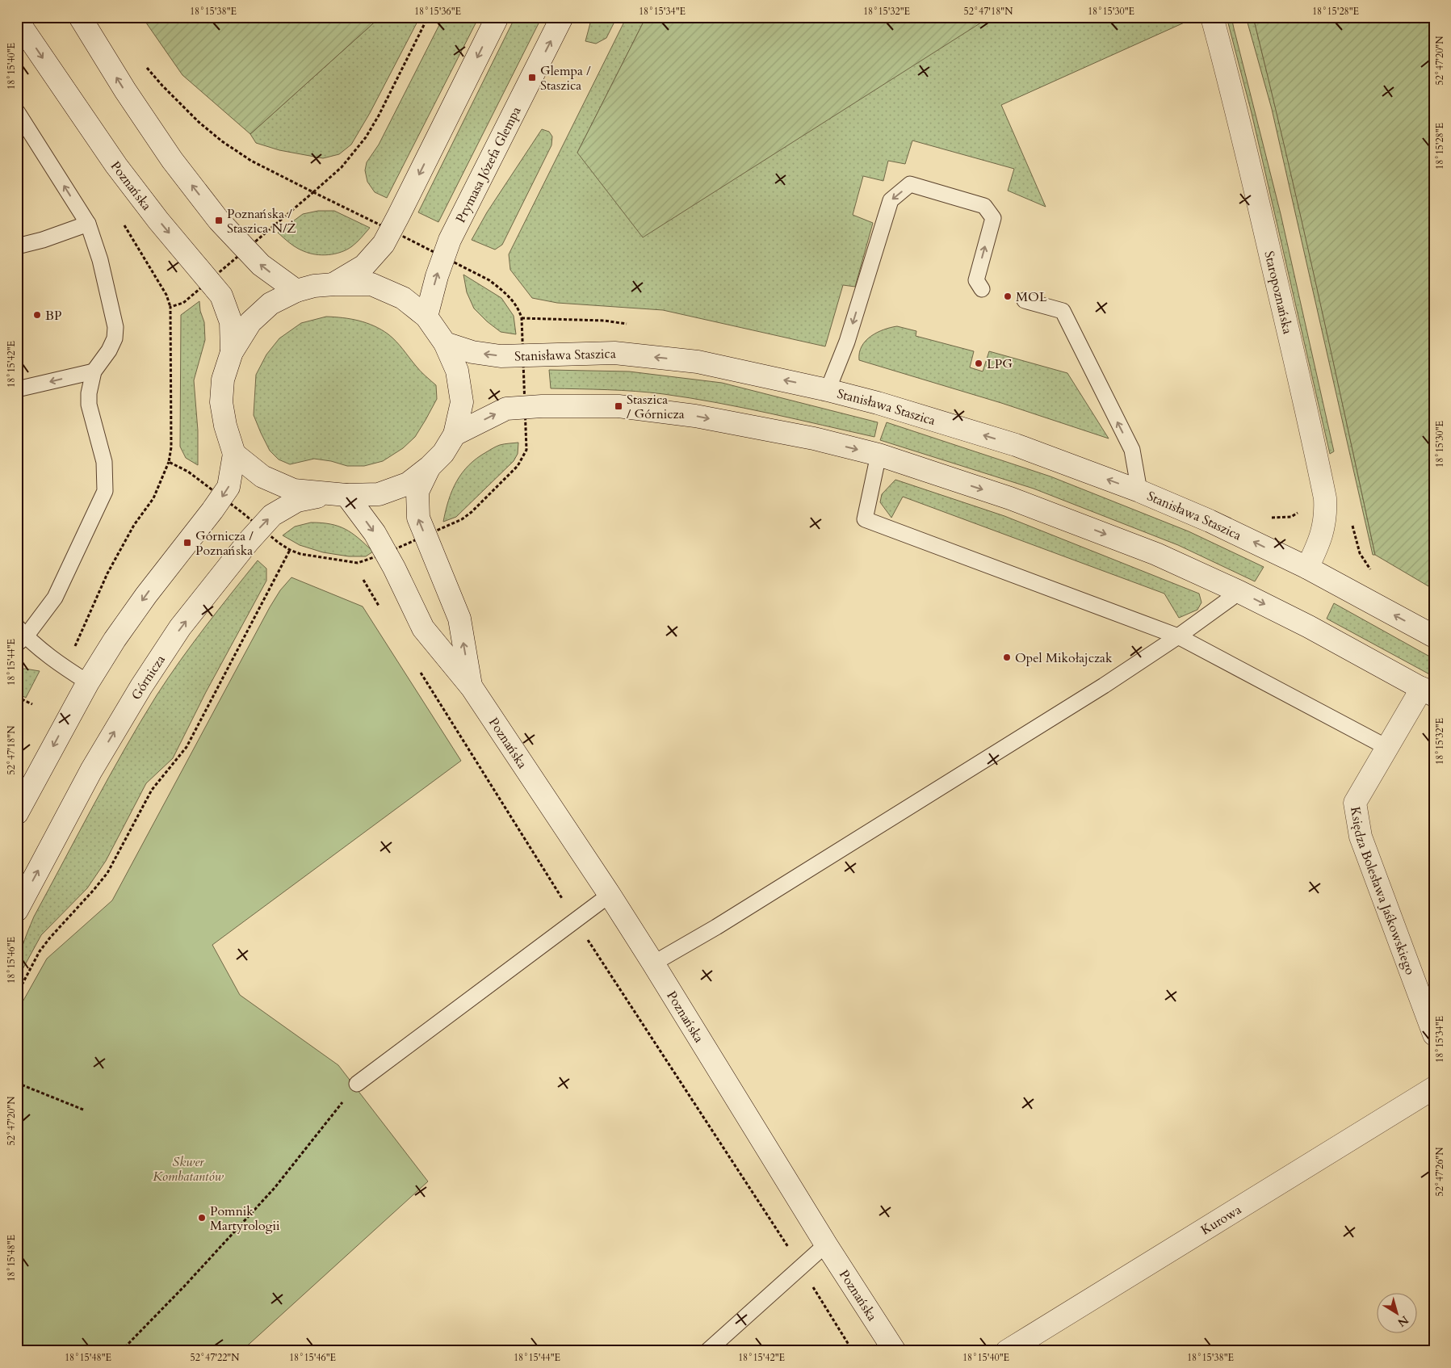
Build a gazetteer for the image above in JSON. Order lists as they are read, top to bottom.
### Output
{
  "streets": {
    "street": [
      "Prymasa Józefa Glempa",
      "Poznańska",
      "Staropoznańska",
      "Stanisława Staszica",
      "Górnicza",
      "Księdza Bolesława Jaśkowskiego",
      "Kurowa"
    ]
  },
  "crossings": [
    ["Poznańska", "Górnicza"],
    ["Staropoznańska", "Stanisława Staszica"]
  ],
  "parks": ["Skwer Kombatantów"],
  "places": {
    "transit": [
      "Glempa / Staszica",
      "Poznańska / Staszica N/Ż",
      "Staszica / Górnicza",
      "Górnicza / Poznańska"
    ],
    "other": [
      "MOL",
      "BP",
      "LPG",
      "Opel Mikołajczak",
      "Pomnik Martyrologii"
    ]
  },
  "north": "bottom right",
  "coordinates": [
    "18°15'38\"E",
    "18°15'36\"E",
    "18°15'34\"E",
    "18°15'32\"E",
    "52°47'18\"N",
    "18°15'30\"E",
    "18°15'28\"E",
    "52°47'20\"N",
    "18°15'40\"E",
    "18°15'42\"E",
    "18°15'44\"E",
    "18°15'46\"E",
    "52°47'26\"N",
    "18°15'48\"E",
    "52°47'22\"N"
  ]
}
